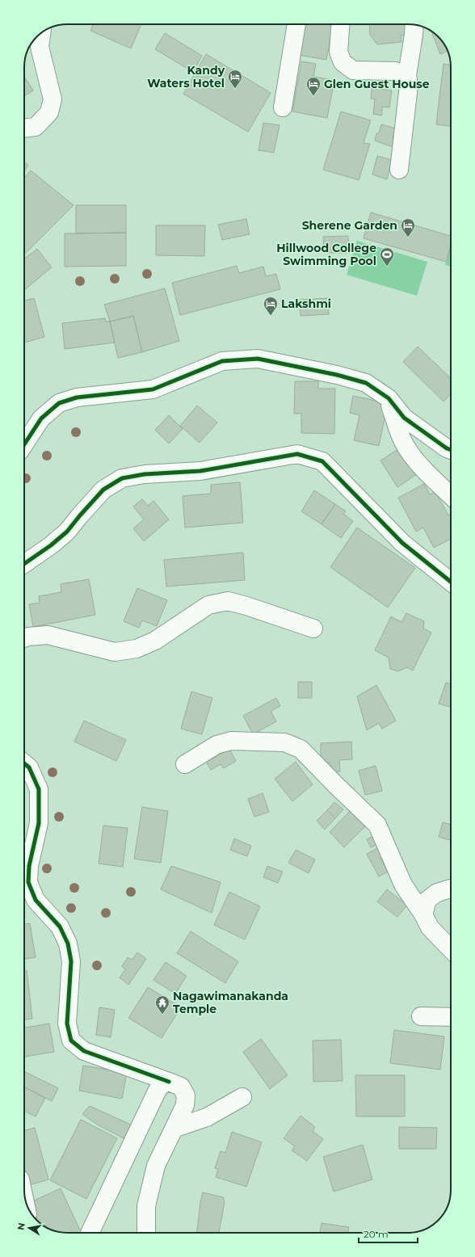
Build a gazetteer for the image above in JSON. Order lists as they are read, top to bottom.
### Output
{
  "places": {
    "hotel": [
      "Kandy Waters Hotel",
      "Glen Guest House",
      "Sherene Garden",
      "Lakshmi"
    ],
    "sports": ["Hillwood College Swimming Pool"],
    "temple": ["Nagawimanakanda Temple"]
  },
  "scale_bar": "20 m",
  "north": "left"
}
